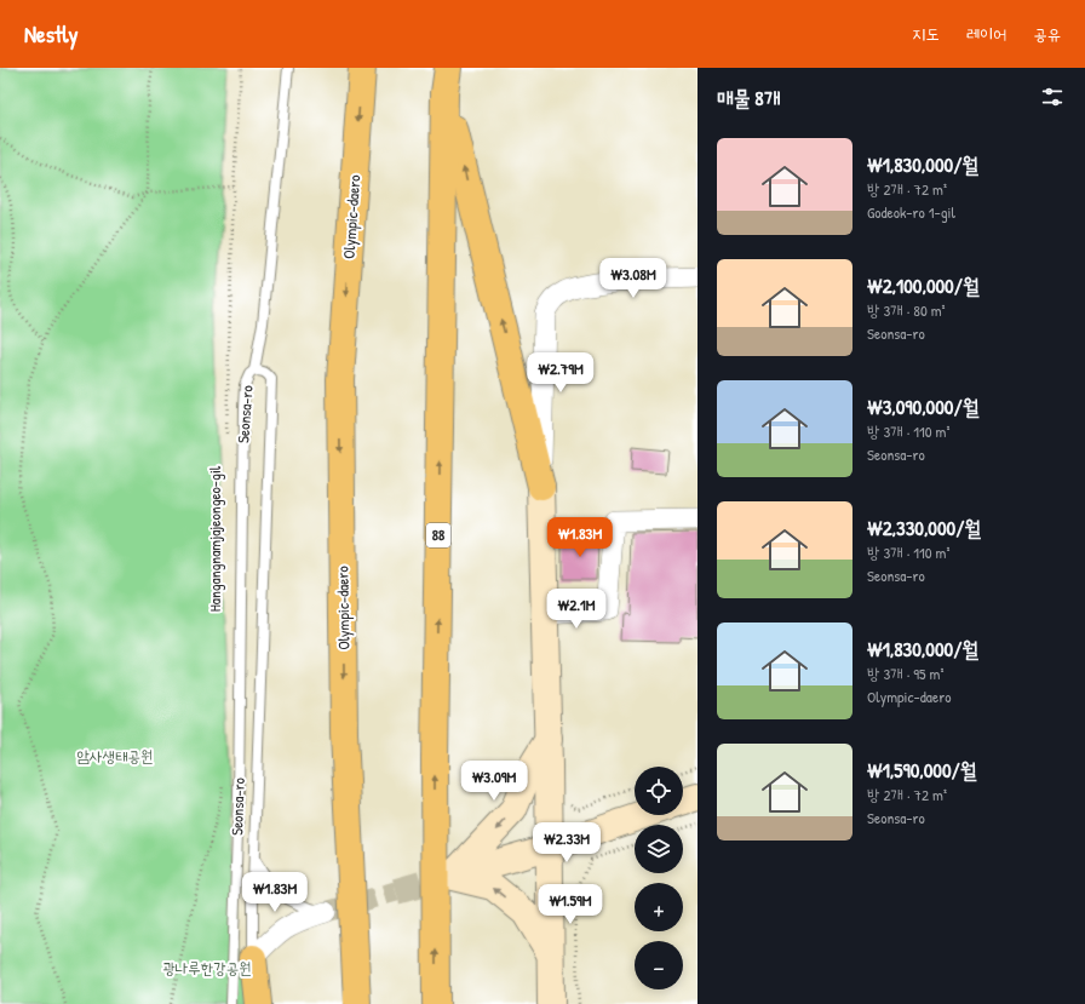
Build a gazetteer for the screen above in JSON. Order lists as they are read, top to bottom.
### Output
{
  "streets": {
    "highway": ["Olympic-daero", "88"],
    "lane": ["Seonsa-ro"]
  },
  "parks": ["암사생태공원", "광나루한강공원"],
  "page": {
    "header": "Nestly",
    "nav": ["지도", "레이어", "공유"],
    "heading": "매물 8개",
    "list": [
      {
        "name": "₩1,830,000/월",
        "note": "방 2개 · 72 m² · Godeok-ro 1-gil"
      },
      {
        "name": "₩2,100,000/월",
        "note": "방 3개 · 80 m² · Seonsa-ro"
      },
      {
        "name": "₩3,090,000/월",
        "note": "방 3개 · 110 m² · Seonsa-ro"
      },
      {
        "name": "₩2,330,000/월",
        "note": "방 3개 · 110 m² · Seonsa-ro"
      },
      {
        "name": "₩1,830,000/월",
        "note": "방 3개 · 95 m² · Olympic-daero"
      },
      {
        "name": "₩1,590,000/월",
        "note": "방 2개 · 72 m² · Seonsa-ro"
      }
    ],
    "price": [
      "₩3.08M",
      "₩2.79M",
      "₩1.83M",
      "₩2.1M",
      "₩3.09M",
      "₩2.33M",
      "₩1.83M",
      "₩1.59M"
    ],
    "map_buttons": ["+", "−"]
  }
}
